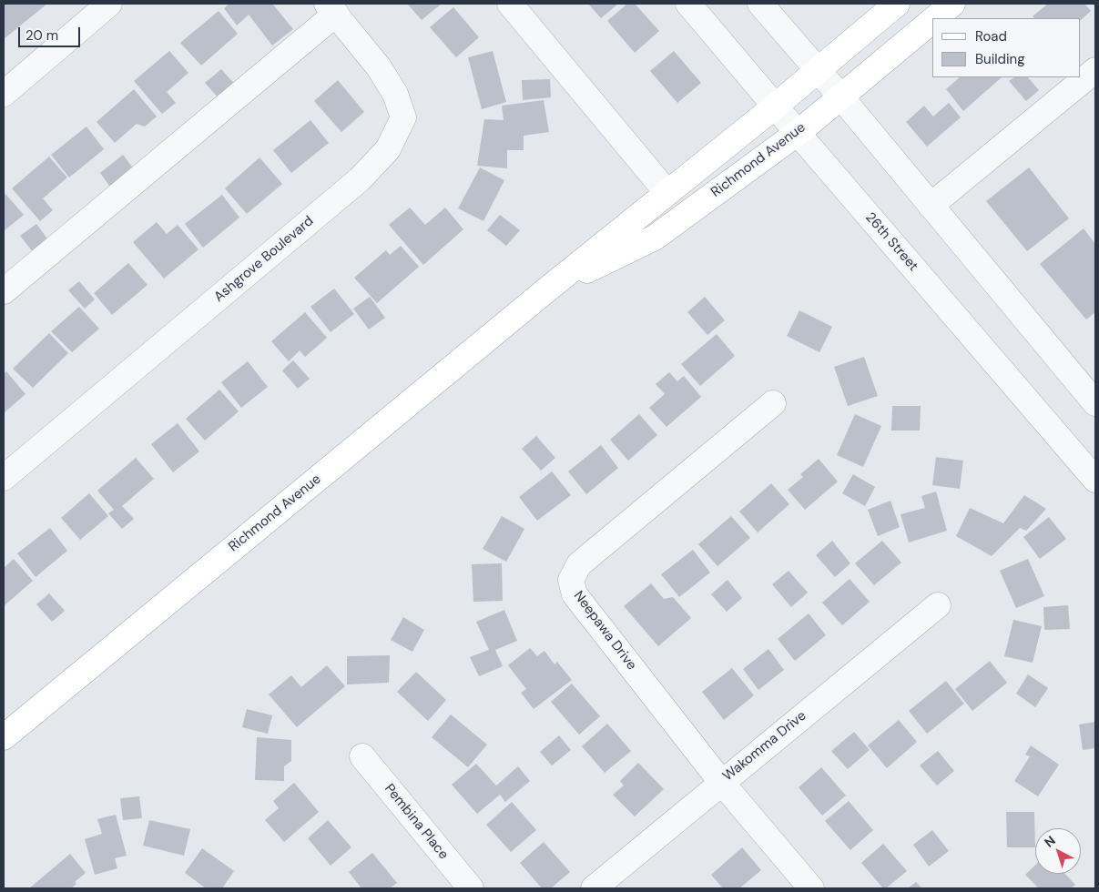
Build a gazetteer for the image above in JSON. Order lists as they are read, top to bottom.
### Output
{
  "streets": {
    "main road": ["Richmond Avenue"],
    "street": [
      "26th Street",
      "Ashgrove Boulevard",
      "Neepawa Drive",
      "Wakomma Drive",
      "Pembina Place"
    ]
  },
  "crossings": [
    ["Richmond Avenue", "26th Street"],
    ["Neepawa Drive", "Wakomma Drive"]
  ],
  "legend": ["Road", "Building"],
  "scale_bar": "20 m",
  "north": "top left"
}
